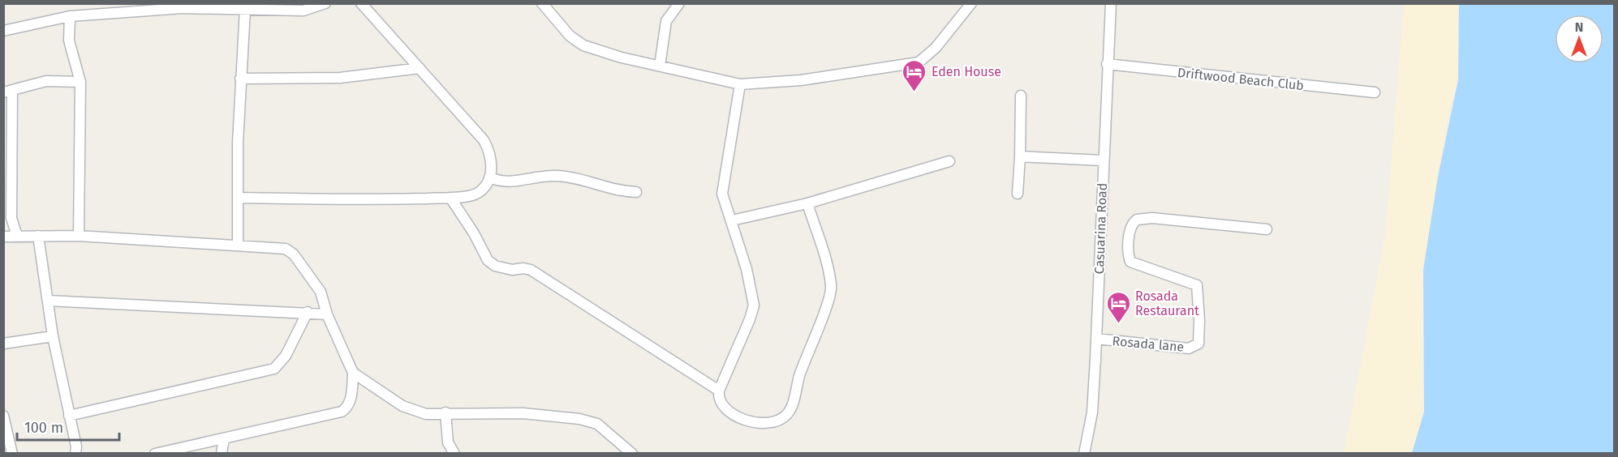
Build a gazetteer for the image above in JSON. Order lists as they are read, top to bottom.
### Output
{
  "streets": {
    "street": ["Driftwood Beach Club", "Casuarina Road", "Rosada lane"]
  },
  "crossings": [
    ["Driftwood Beach Club", "Casuarina Road"],
    ["Casuarina Road", "Rosada lane"]
  ],
  "places": {
    "hotel": ["Eden House", "Rosada Restaurant"]
  },
  "scale_bar": "100 m",
  "north": "top"
}
